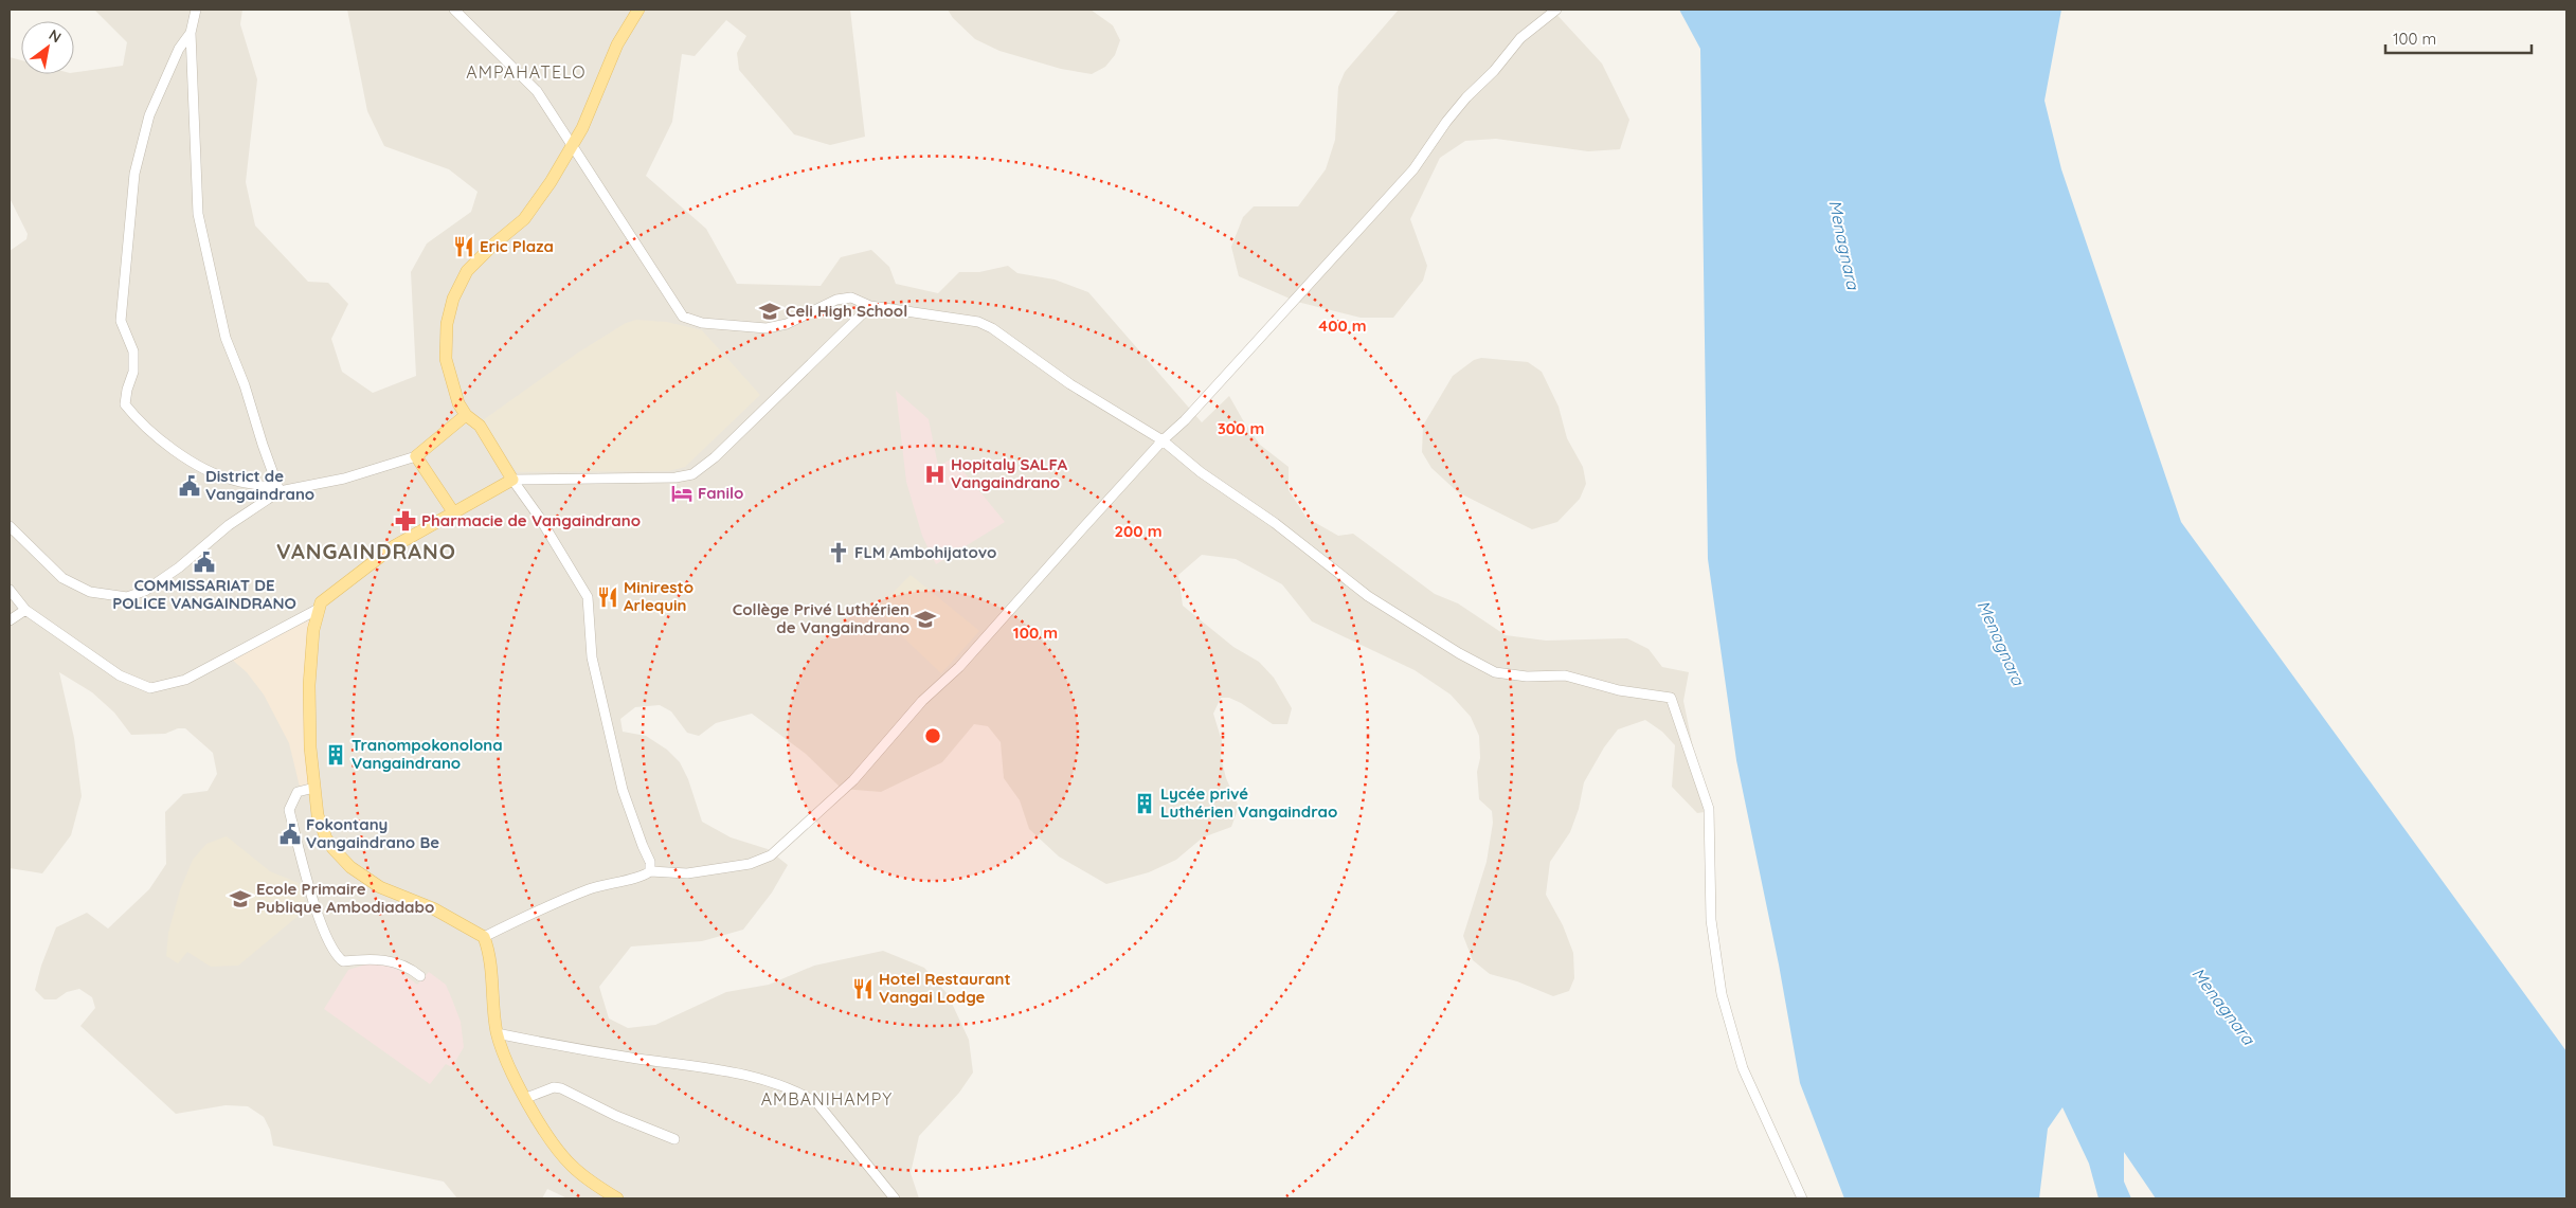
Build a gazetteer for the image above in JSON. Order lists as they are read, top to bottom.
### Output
{
  "districts": ["AMPAHATELO", "VANGAINDRANO", "AMBANIHAMPY"],
  "water": ["Menagnara"],
  "places": {
    "restaurant": ["Eric Plaza", "Miniresto Arlequin", "Hotel Restaurant Vangai Lodge"],
    "school or university": ["Celi High School", "Collège Privé Luthérien de Vangaindrano", "Ecole Primaire Publique Ambodiadabo"],
    "hospital": ["Hopitaly SALFA Vangaindrano"],
    "public building": ["District de Vangaindrano", "COMMISSARIAT DE POLICE VANGAINDRANO", "Fokontany Vangaindrano Be"],
    "hotel": ["Fanilo"],
    "pharmacy": ["Pharmacie de Vangaindrano"],
    "church": ["FLM Ambohijatovo"],
    "building": ["Tranompokonolona Vangaindrano", "Lycée privé Luthérien Vangaindrao"]
  },
  "scale_bar": "100 m",
  "north": "top right",
  "rings": [
    "400 m",
    "300 m",
    "200 m",
    "100 m"
  ]
}
